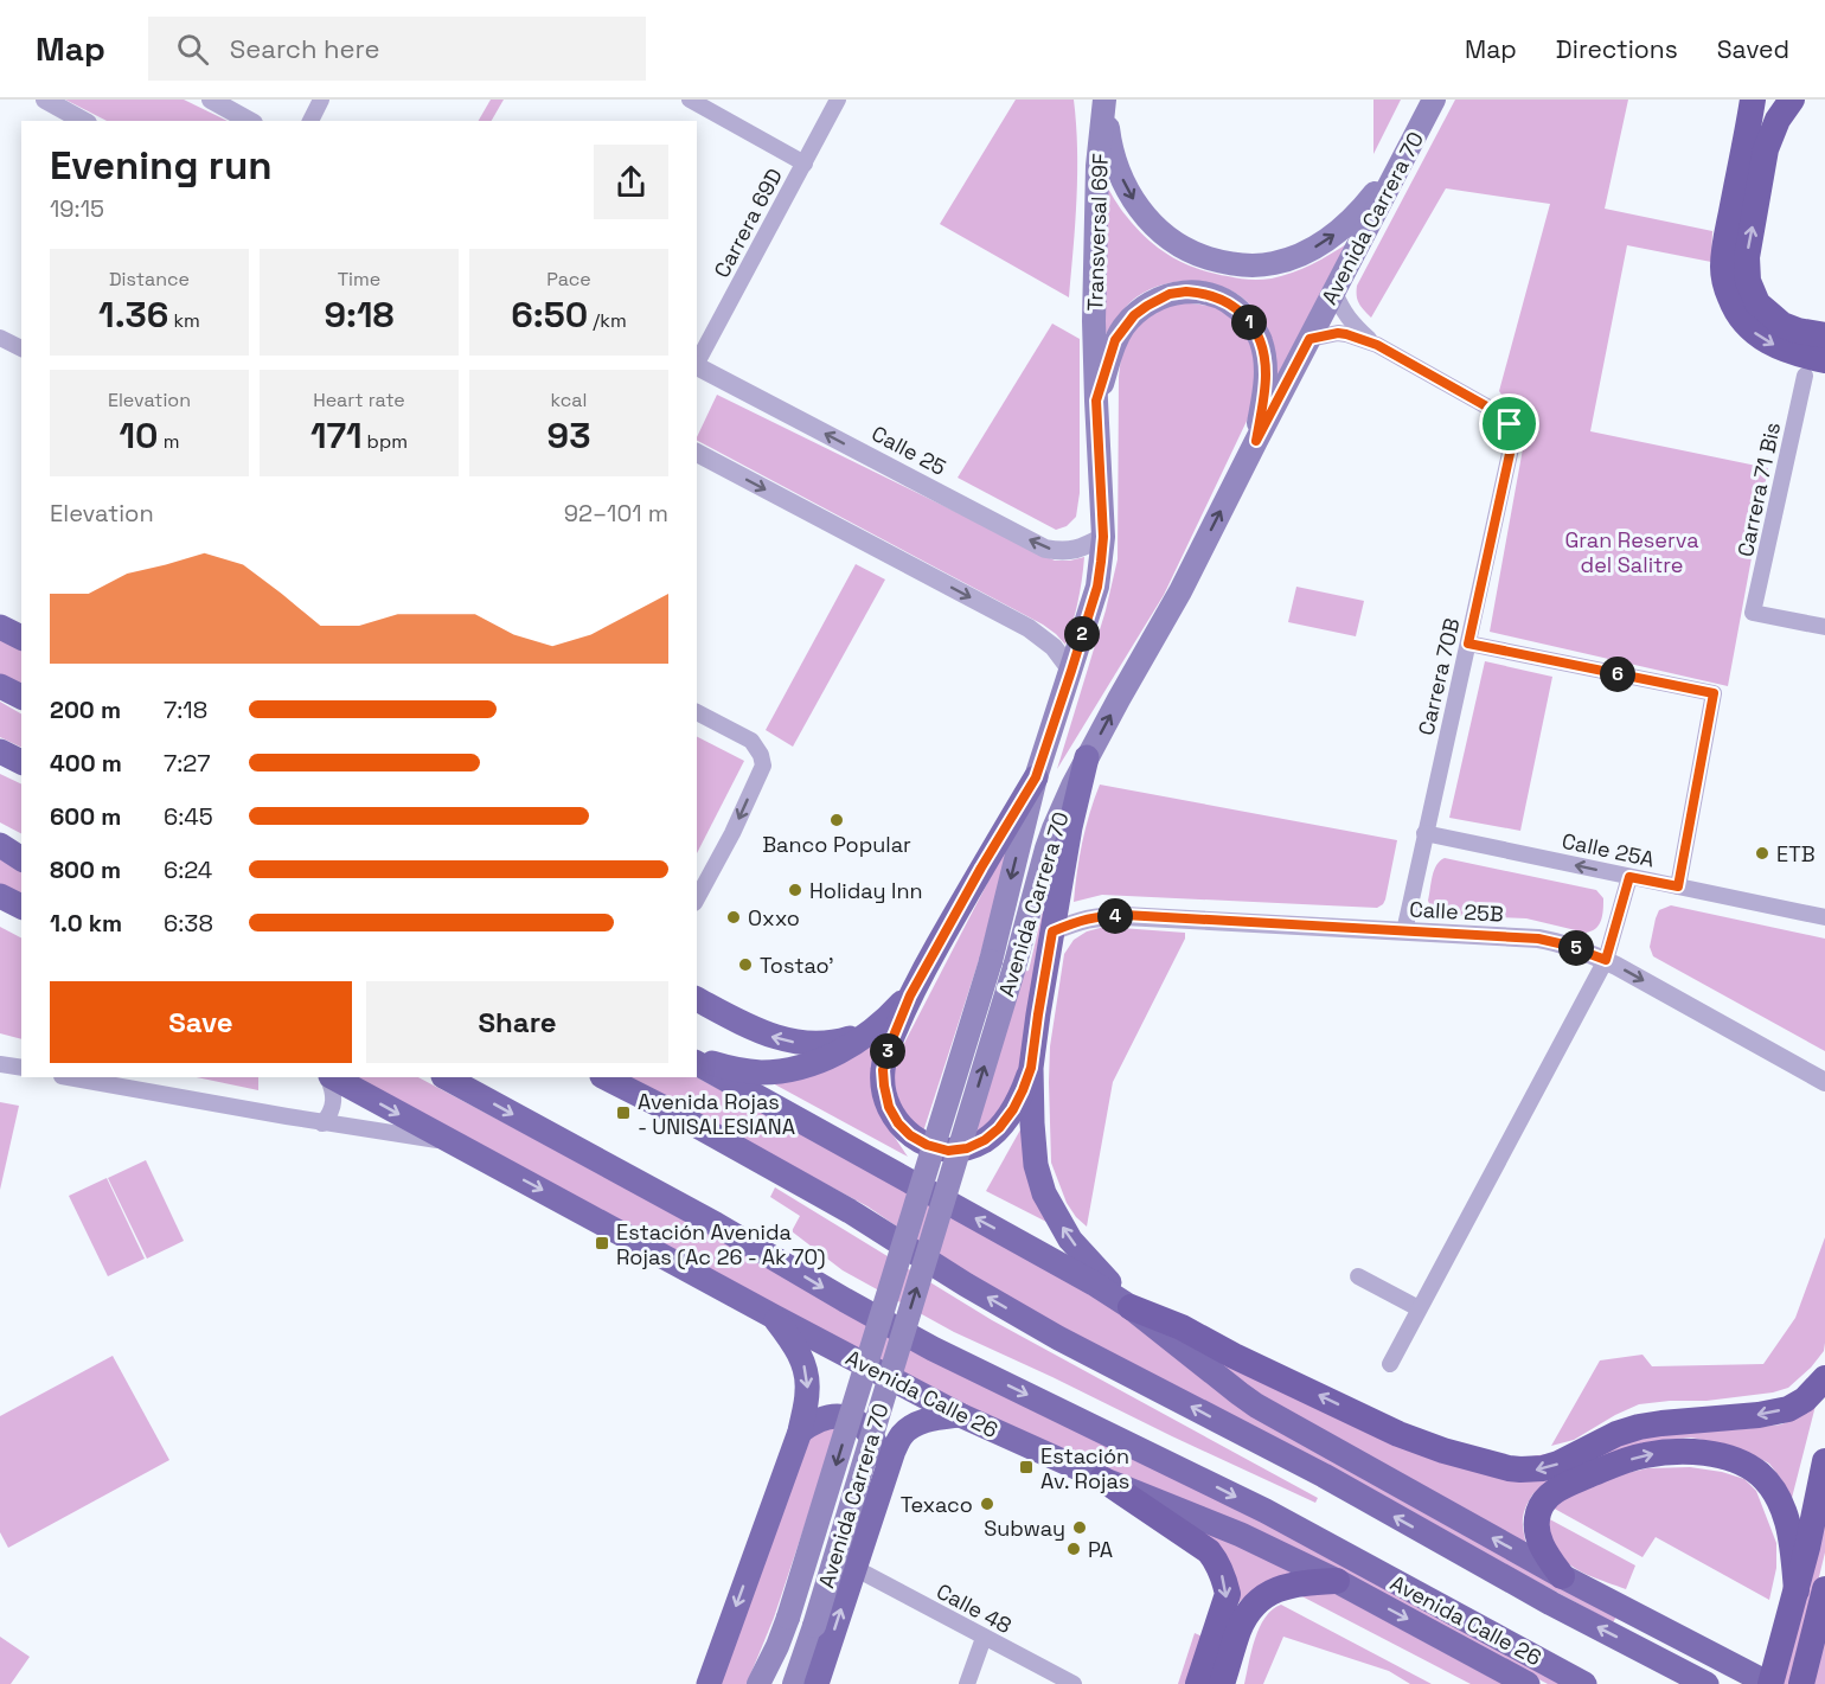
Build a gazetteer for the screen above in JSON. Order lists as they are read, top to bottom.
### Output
{
  "streets": {
    "main road": ["Avenida Carrera 70", "Transversal 69F", "Avenida Calle 26"],
    "street": [
      "Carrera 69D",
      "Calle 25",
      "Carrera 71 Bis",
      "Carrera 70B",
      "Calle 25A",
      "Calle 25B",
      "Calle 48"
    ]
  },
  "crossings": [
    ["Avenida Carrera 70", "Transversal 69F"],
    ["Avenida Carrera 70", "Calle 25"],
    ["Transversal 69F", "Calle 25"],
    ["Carrera 70B", "Calle 25A"],
    ["Carrera 70B", "Calle 25B"]
  ],
  "one_way": ["Calle 25A"],
  "parks": ["Gran Reserva del Salitre"],
  "places": {
    "other": [
      "Banco Popular",
      "ETB",
      "Holiday Inn",
      "Oxxo",
      "Tostao’",
      "Texaco",
      "Subway",
      "PA"
    ],
    "transit": ["Avenida Rojas - UNISALESIANA", "Estación Avenida Rojas (Ac 26 - Ak 70)", "Estación Av. Rojas"]
  },
  "page": {
    "header": "Map",
    "search": "Search here",
    "nav": ["Map", "Directions", "Saved"],
    "heading": ["Evening run", "19:15"],
    "stats": [
      ["Distance", "1.36 km"],
      ["Time", "9:18"],
      ["Pace", "6:50 /km"],
      ["Elevation", "10 m"],
      ["Heart rate", "171 bpm"],
      ["kcal", "93"]
    ],
    "pins": [
      "1",
      "2",
      "6",
      "4",
      "5",
      "3"
    ],
    "chart": ["Elevation", "92–101 m"],
    "list": [
      {
        "name": "200 m",
        "note": "7:18"
      },
      {
        "name": "400 m",
        "note": "7:27"
      },
      {
        "name": "600 m",
        "note": "6:45"
      },
      {
        "name": "800 m",
        "note": "6:24"
      },
      {
        "name": "1.0 km",
        "note": "6:38"
      }
    ],
    "buttons": ["Save", "Share"]
  }
}
